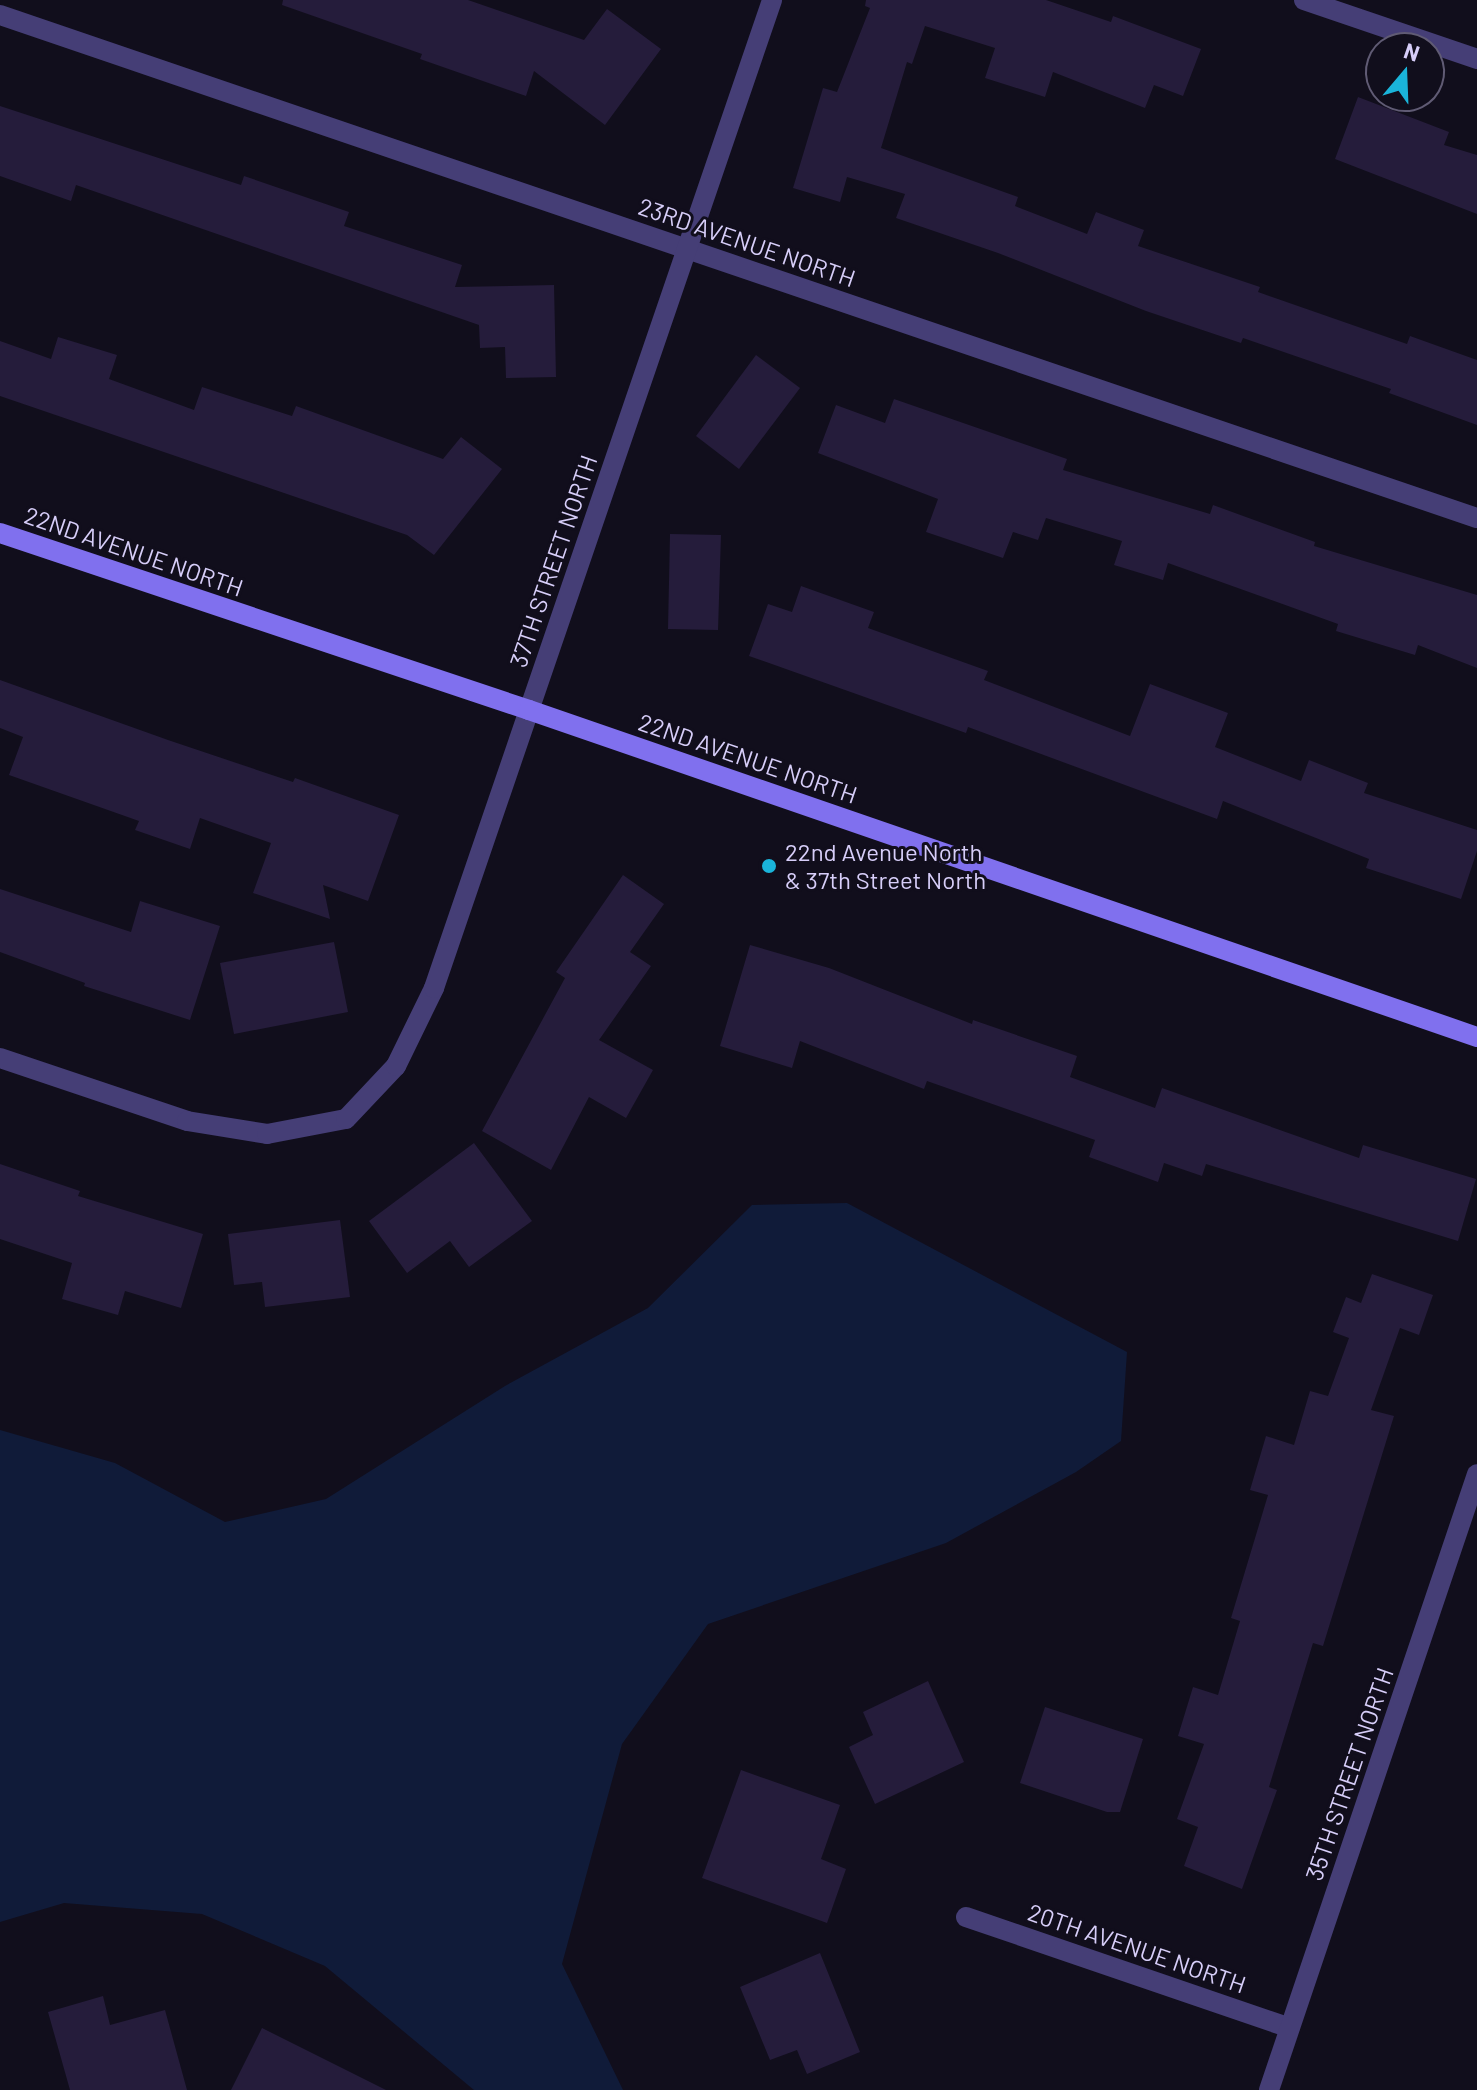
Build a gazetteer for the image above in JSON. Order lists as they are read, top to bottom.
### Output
{
  "streets": {
    "main road": ["22ND AVENUE NORTH"],
    "street": [
      "23RD AVENUE NORTH",
      "37TH STREET NORTH",
      "35TH STREET NORTH",
      "20TH AVENUE NORTH"
    ]
  },
  "crossings": [
    ["23RD AVENUE NORTH", "37TH STREET NORTH"],
    ["22ND AVENUE NORTH", "37TH STREET NORTH"],
    ["35TH STREET NORTH", "20TH AVENUE NORTH"]
  ],
  "places": ["22nd Avenue North & 37th Street North"],
  "north": "top"
}
